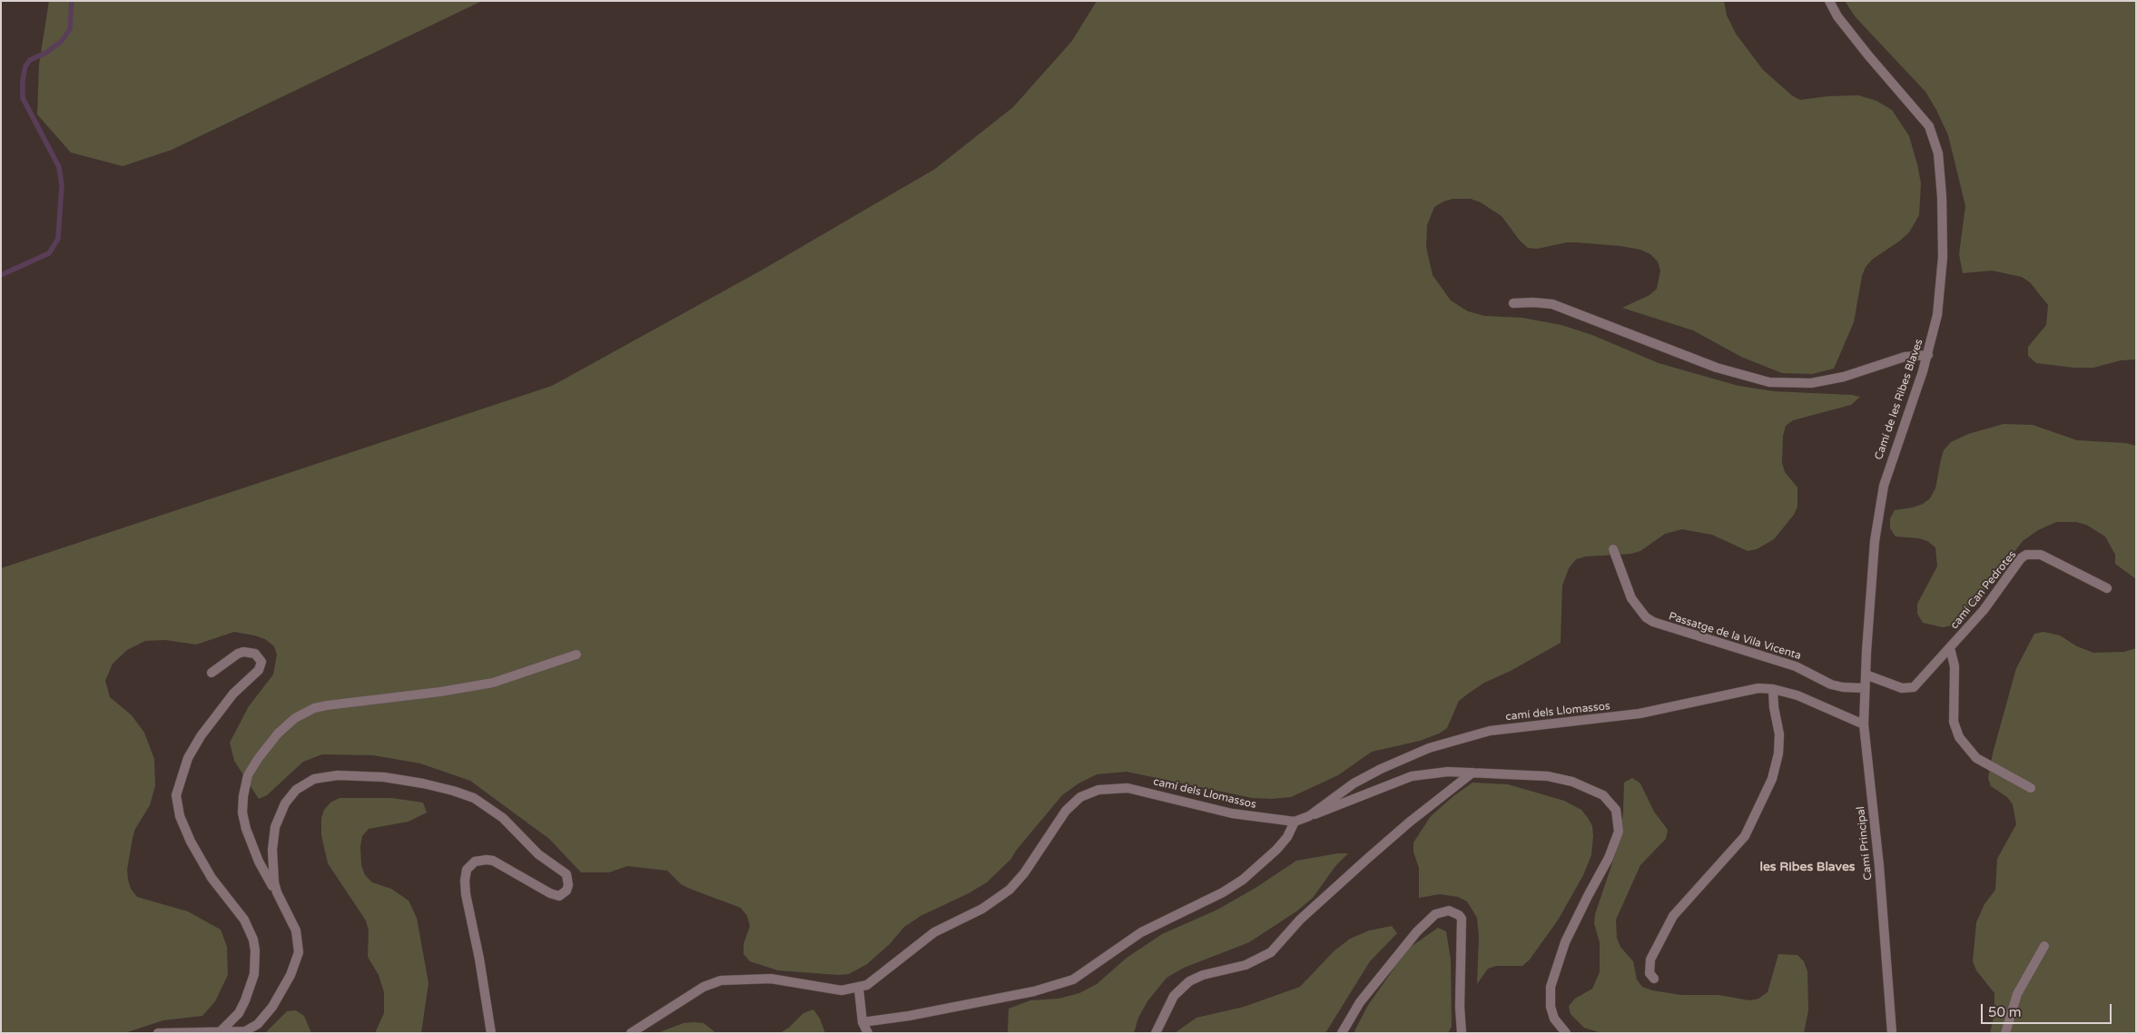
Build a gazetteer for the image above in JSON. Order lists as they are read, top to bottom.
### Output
{
  "streets": {
    "street": [
      "Camí de les Ribes Blaves",
      "camí Can Pedrotes",
      "Passatge de la Vila Vicenta",
      "camí dels Llomassos",
      "Camí Principal"
    ]
  },
  "crossings": [
    ["Camí de les Ribes Blaves", "Camí Principal"],
    ["camí Can Pedrotes", "Camí Principal"],
    ["Passatge de la Vila Vicenta", "Camí Principal"],
    ["camí dels Llomassos", "Camí Principal"]
  ],
  "districts": ["les Ribes Blaves"],
  "scale_bar": "50 m"
}
